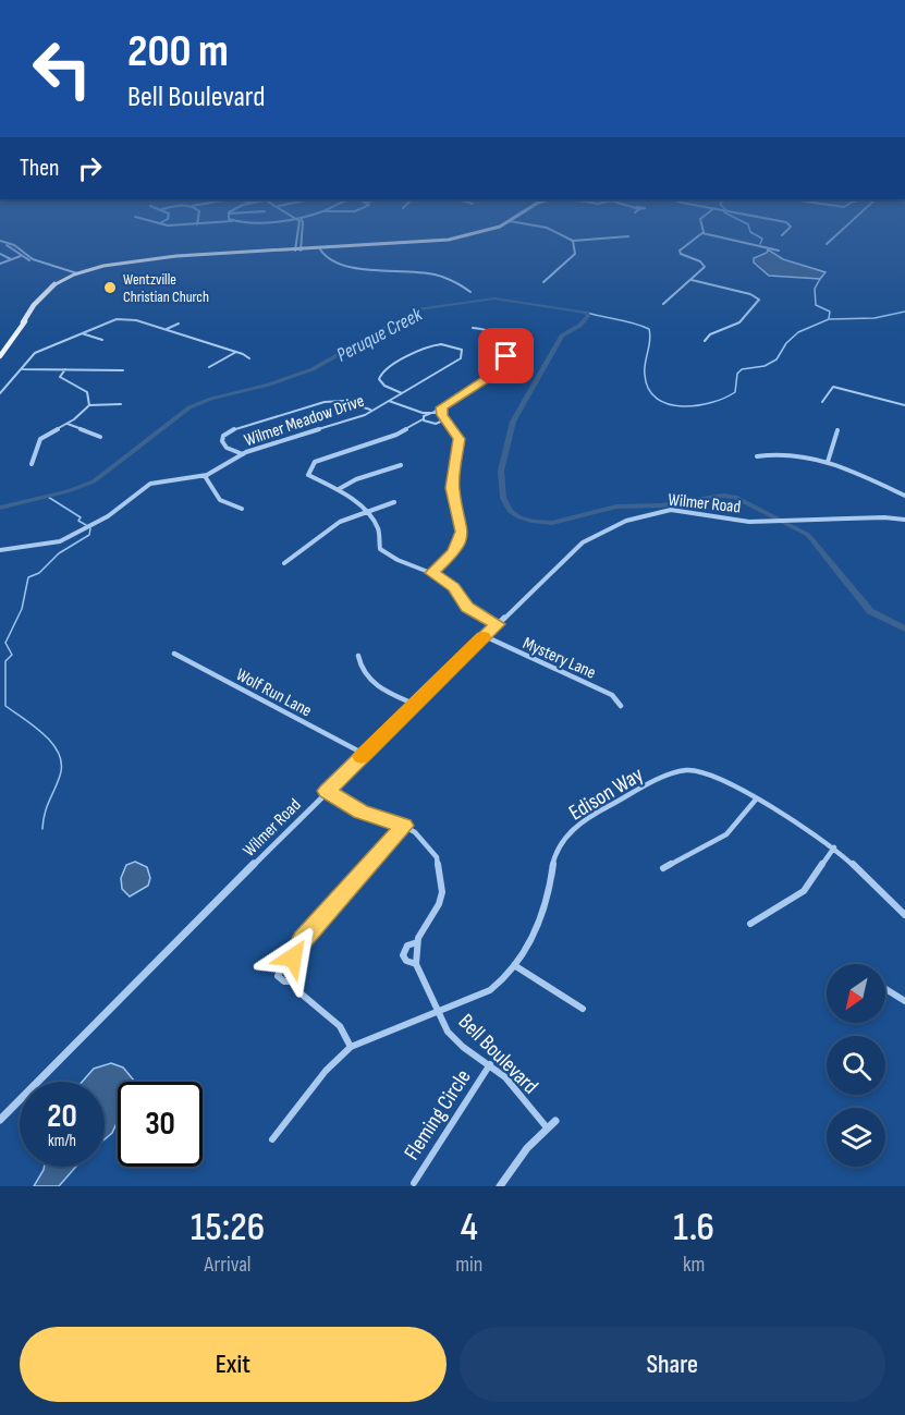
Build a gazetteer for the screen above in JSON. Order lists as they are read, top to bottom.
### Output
{
  "streets": {
    "street": [
      "Wilmer Meadow Drive",
      "Wilmer Road",
      "Mystery Lane",
      "Wolf Run Lane",
      "Edison Way",
      "Bell Boulevard",
      "Fleming Circle"
    ]
  },
  "crossings": [
    ["Wilmer Road", "Mystery Lane"],
    ["Wilmer Road", "Wolf Run Lane"],
    ["Wilmer Road", "Bell Boulevard"],
    ["Edison Way", "Bell Boulevard"],
    ["Bell Boulevard", "Fleming Circle"]
  ],
  "water": ["Peruque Creek"],
  "places": ["Wentzville Christian Church"],
  "north": "bottom left",
  "page": {
    "turn": ["200 m", "Bell Boulevard"],
    "then": "Then",
    "speed": "20 km/h",
    "limit": "30",
    "eta": [
      "15:26",
      "Arrival",
      "4",
      "min",
      "1.6",
      "km"
    ],
    "buttons": ["Exit", "Share"]
  }
}
